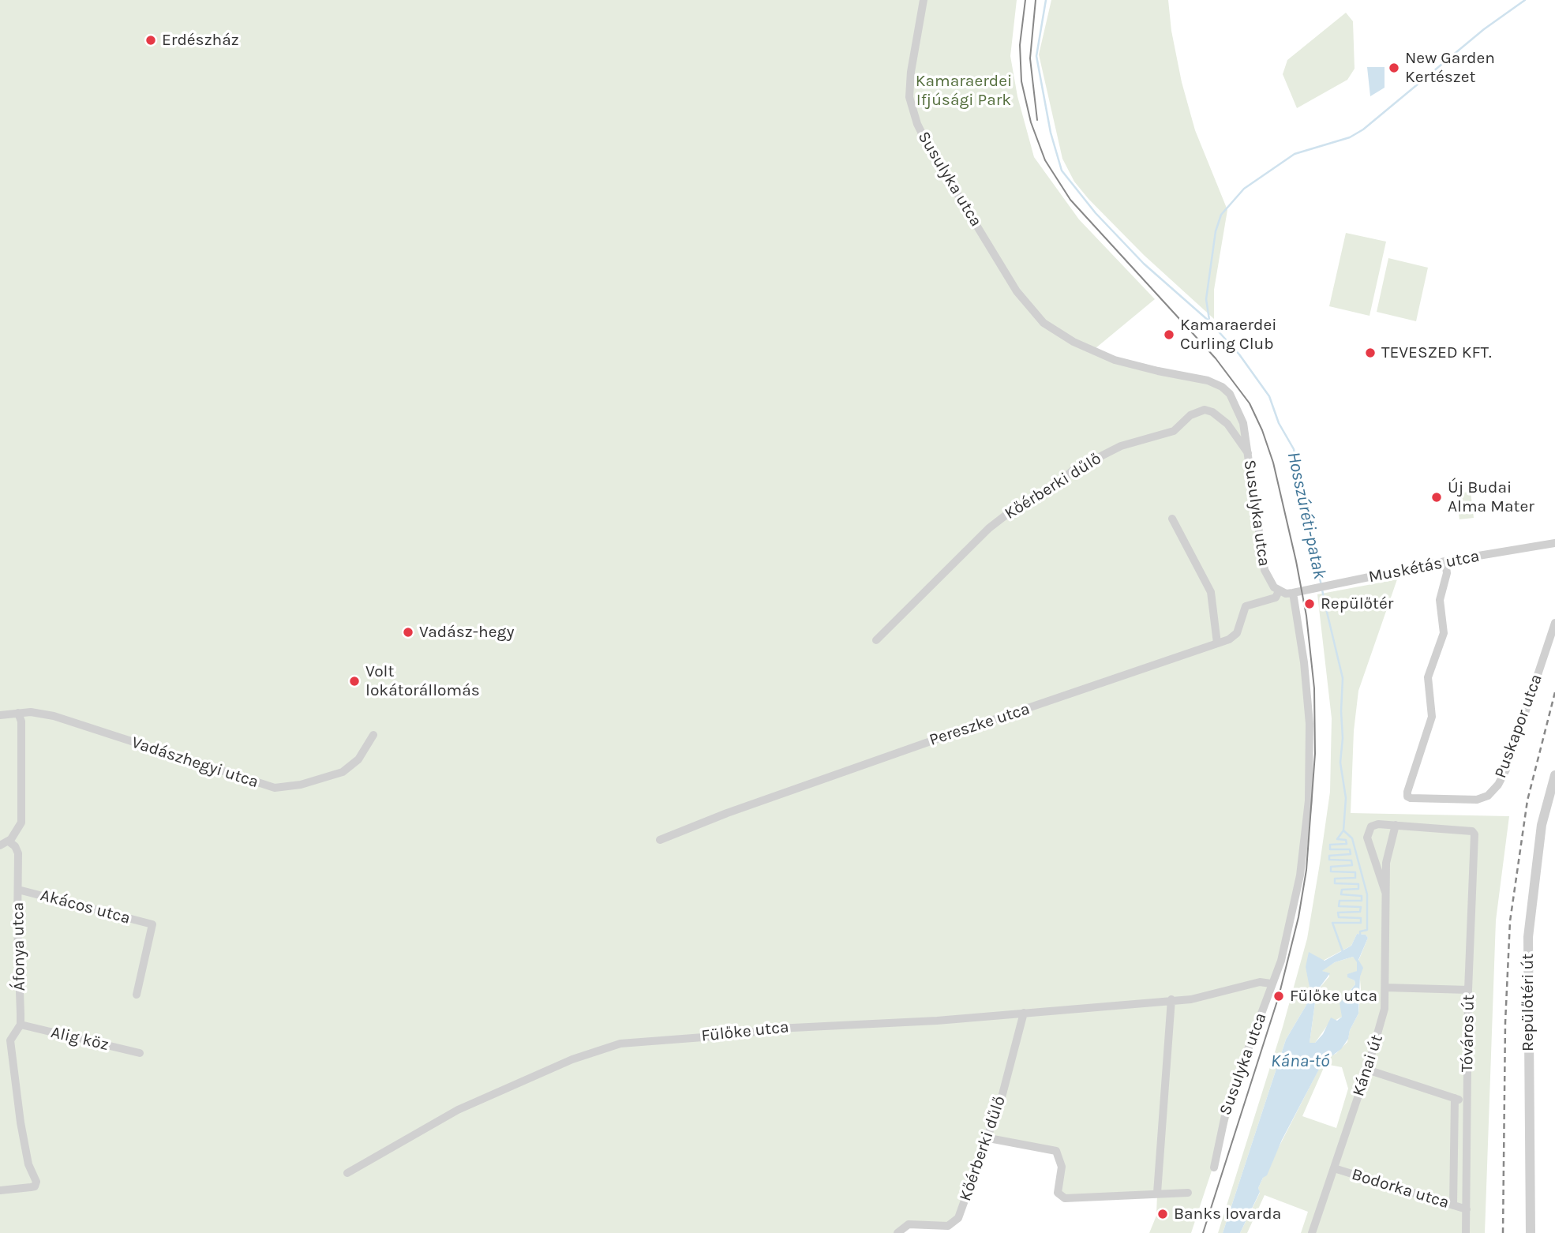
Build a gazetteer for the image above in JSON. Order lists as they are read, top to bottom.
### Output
{
  "streets": {
    "street": [
      "Susulyka utca",
      "Kőérberki dűlő",
      "Muskétás utca",
      "Pereszke utca",
      "Puskapor utca",
      "Vadászhegyi utca",
      "Akácos utca",
      "Áfonya utca",
      "Repülőtéri út",
      "Fülőke utca",
      "Tóváros út",
      "Alig köz",
      "Kánai út",
      "Bodorka utca"
    ]
  },
  "crossings": [
    ["Susulyka utca", "Kőérberki dűlő"],
    ["Susulyka utca", "Muskétás utca"],
    ["Susulyka utca", "Pereszke utca"],
    ["Susulyka utca", "Fülőke utca"],
    ["Kőérberki dűlő", "Fülőke utca"],
    ["Muskétás utca", "Puskapor utca"],
    ["Akácos utca", "Áfonya utca"],
    ["Áfonya utca", "Alig köz"],
    ["Tóváros út", "Kánai út"],
    ["Tóváros út", "Bodorka utca"],
    ["Kánai út", "Bodorka utca"]
  ],
  "water": ["Hosszúréti-patak", "Kána-tó"],
  "parks": ["Kamaraerdei Ifjúsági Park"],
  "places": [
    "Erdészház",
    "New Garden Kertészet",
    "Kamaraerdei Curling Club",
    "TEVESZED KFT.",
    "Új Budai Alma Mater",
    "Repülőtér",
    "Vadász-hegy",
    "Volt lokátorállomás",
    "Fülőke utca",
    "Banks lovarda"
  ]
}
